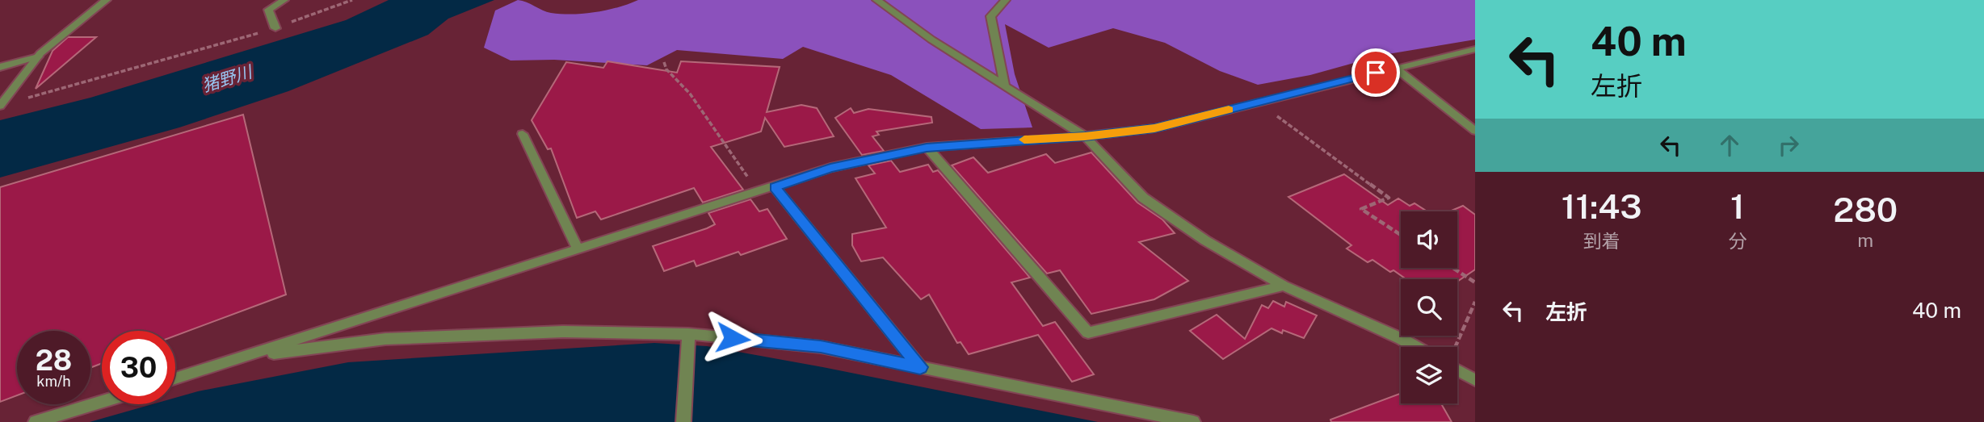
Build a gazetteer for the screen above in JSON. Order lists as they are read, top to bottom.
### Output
{
  "water": ["猪野川"],
  "page": {
    "turn": ["40 m", "左折"],
    "eta": [
      "11:43",
      "到着",
      "1",
      "分",
      "280",
      "m"
    ],
    "list": [
      {
        "name": "左折",
        "value": "40 m"
      }
    ],
    "speed": "28 km/h",
    "limit": "30"
  }
}
